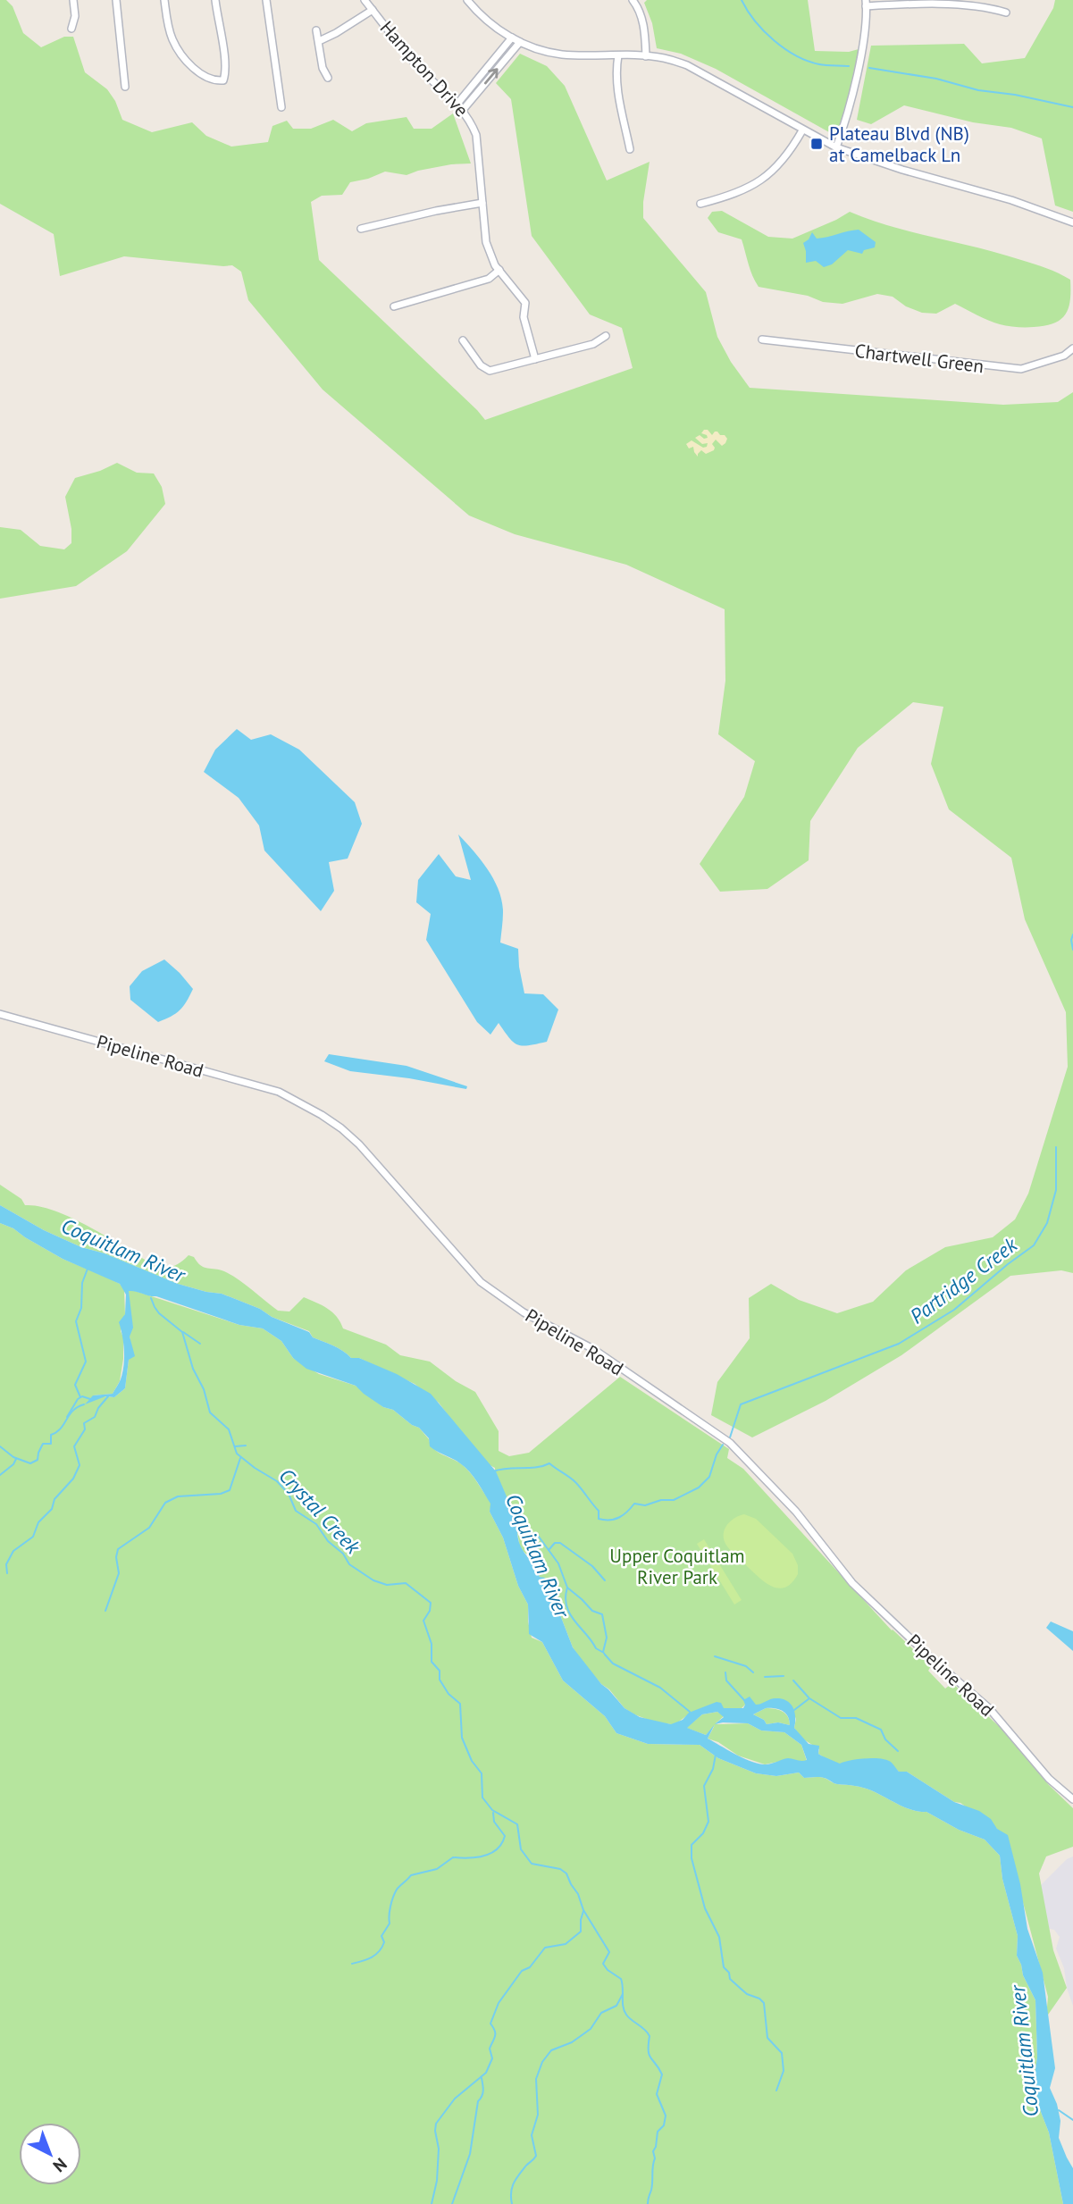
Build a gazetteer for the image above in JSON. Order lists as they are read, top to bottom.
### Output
{
  "streets": {
    "street": ["Hampton Drive", "Chartwell Green", "Pipeline Road"]
  },
  "water": ["Coquitlam River", "Partridge Creek", "Crystal Creek"],
  "parks": ["Upper Coquitlam River Park"],
  "places": {
    "transit": ["Plateau Blvd (NB) at Camelback Ln"]
  },
  "north": "bottom right"
}
